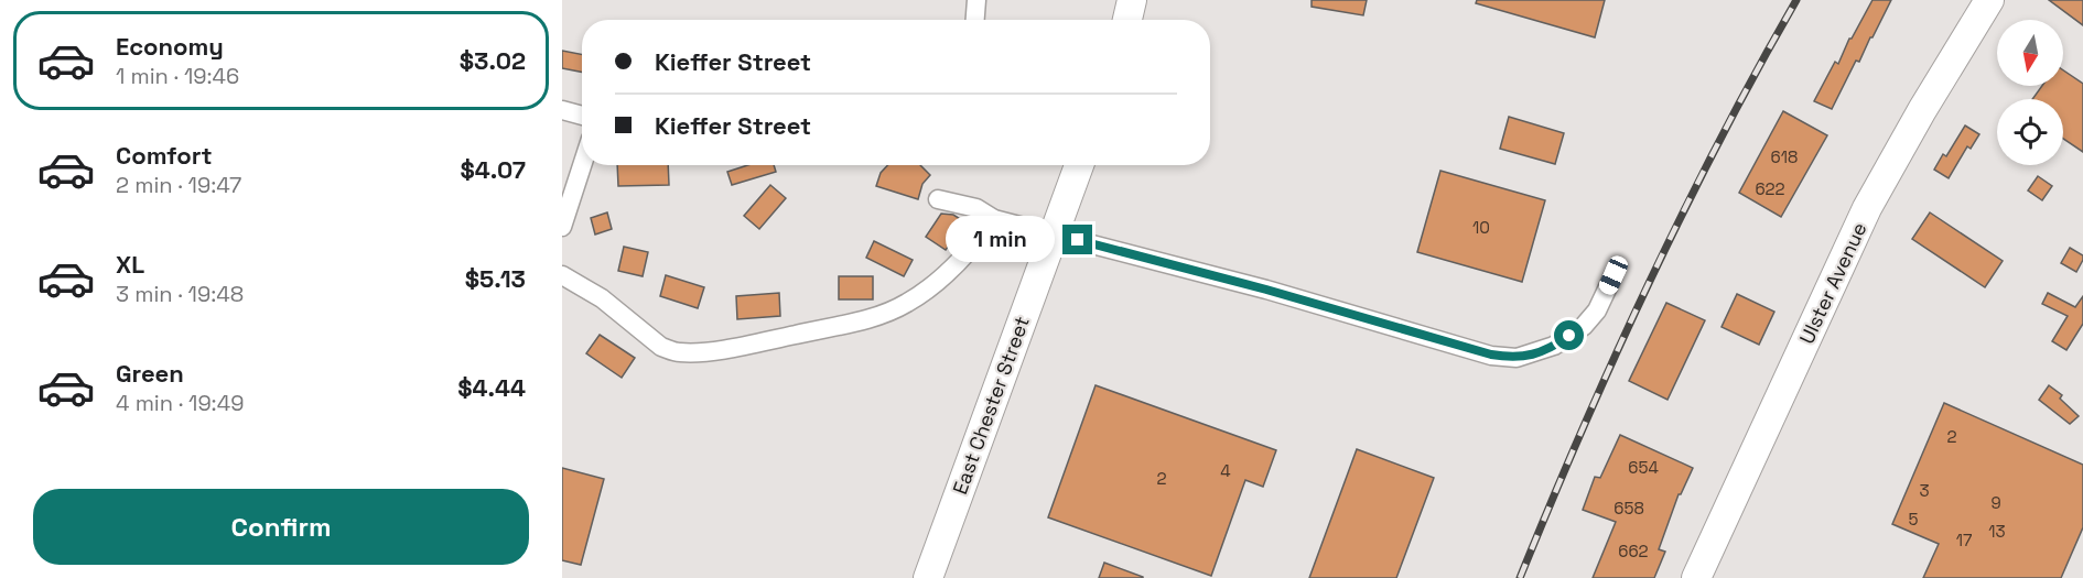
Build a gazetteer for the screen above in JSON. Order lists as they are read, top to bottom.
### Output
{
  "streets": {
    "main road": ["Ulster Avenue", "East Chester Street"]
  },
  "house_numbers": [
    "618",
    "622",
    "10",
    "2",
    "654",
    "4",
    "2",
    "3",
    "9",
    "658",
    "5",
    "13",
    "17",
    "662"
  ],
  "north": "bottom",
  "page": {
    "list": [
      {
        "name": "Economy",
        "note": "1 min · 19:46",
        "value": "$3.02"
      },
      {
        "name": "Comfort",
        "note": "2 min · 19:47",
        "value": "$4.07"
      },
      {
        "name": "XL",
        "note": "3 min · 19:48",
        "value": "$5.13"
      },
      {
        "name": "Green",
        "note": "4 min · 19:49",
        "value": "$4.44"
      }
    ],
    "banner": ["Kieffer Street", "Kieffer Street"],
    "bubble": "1 min",
    "buttons": "Confirm"
  }
}
